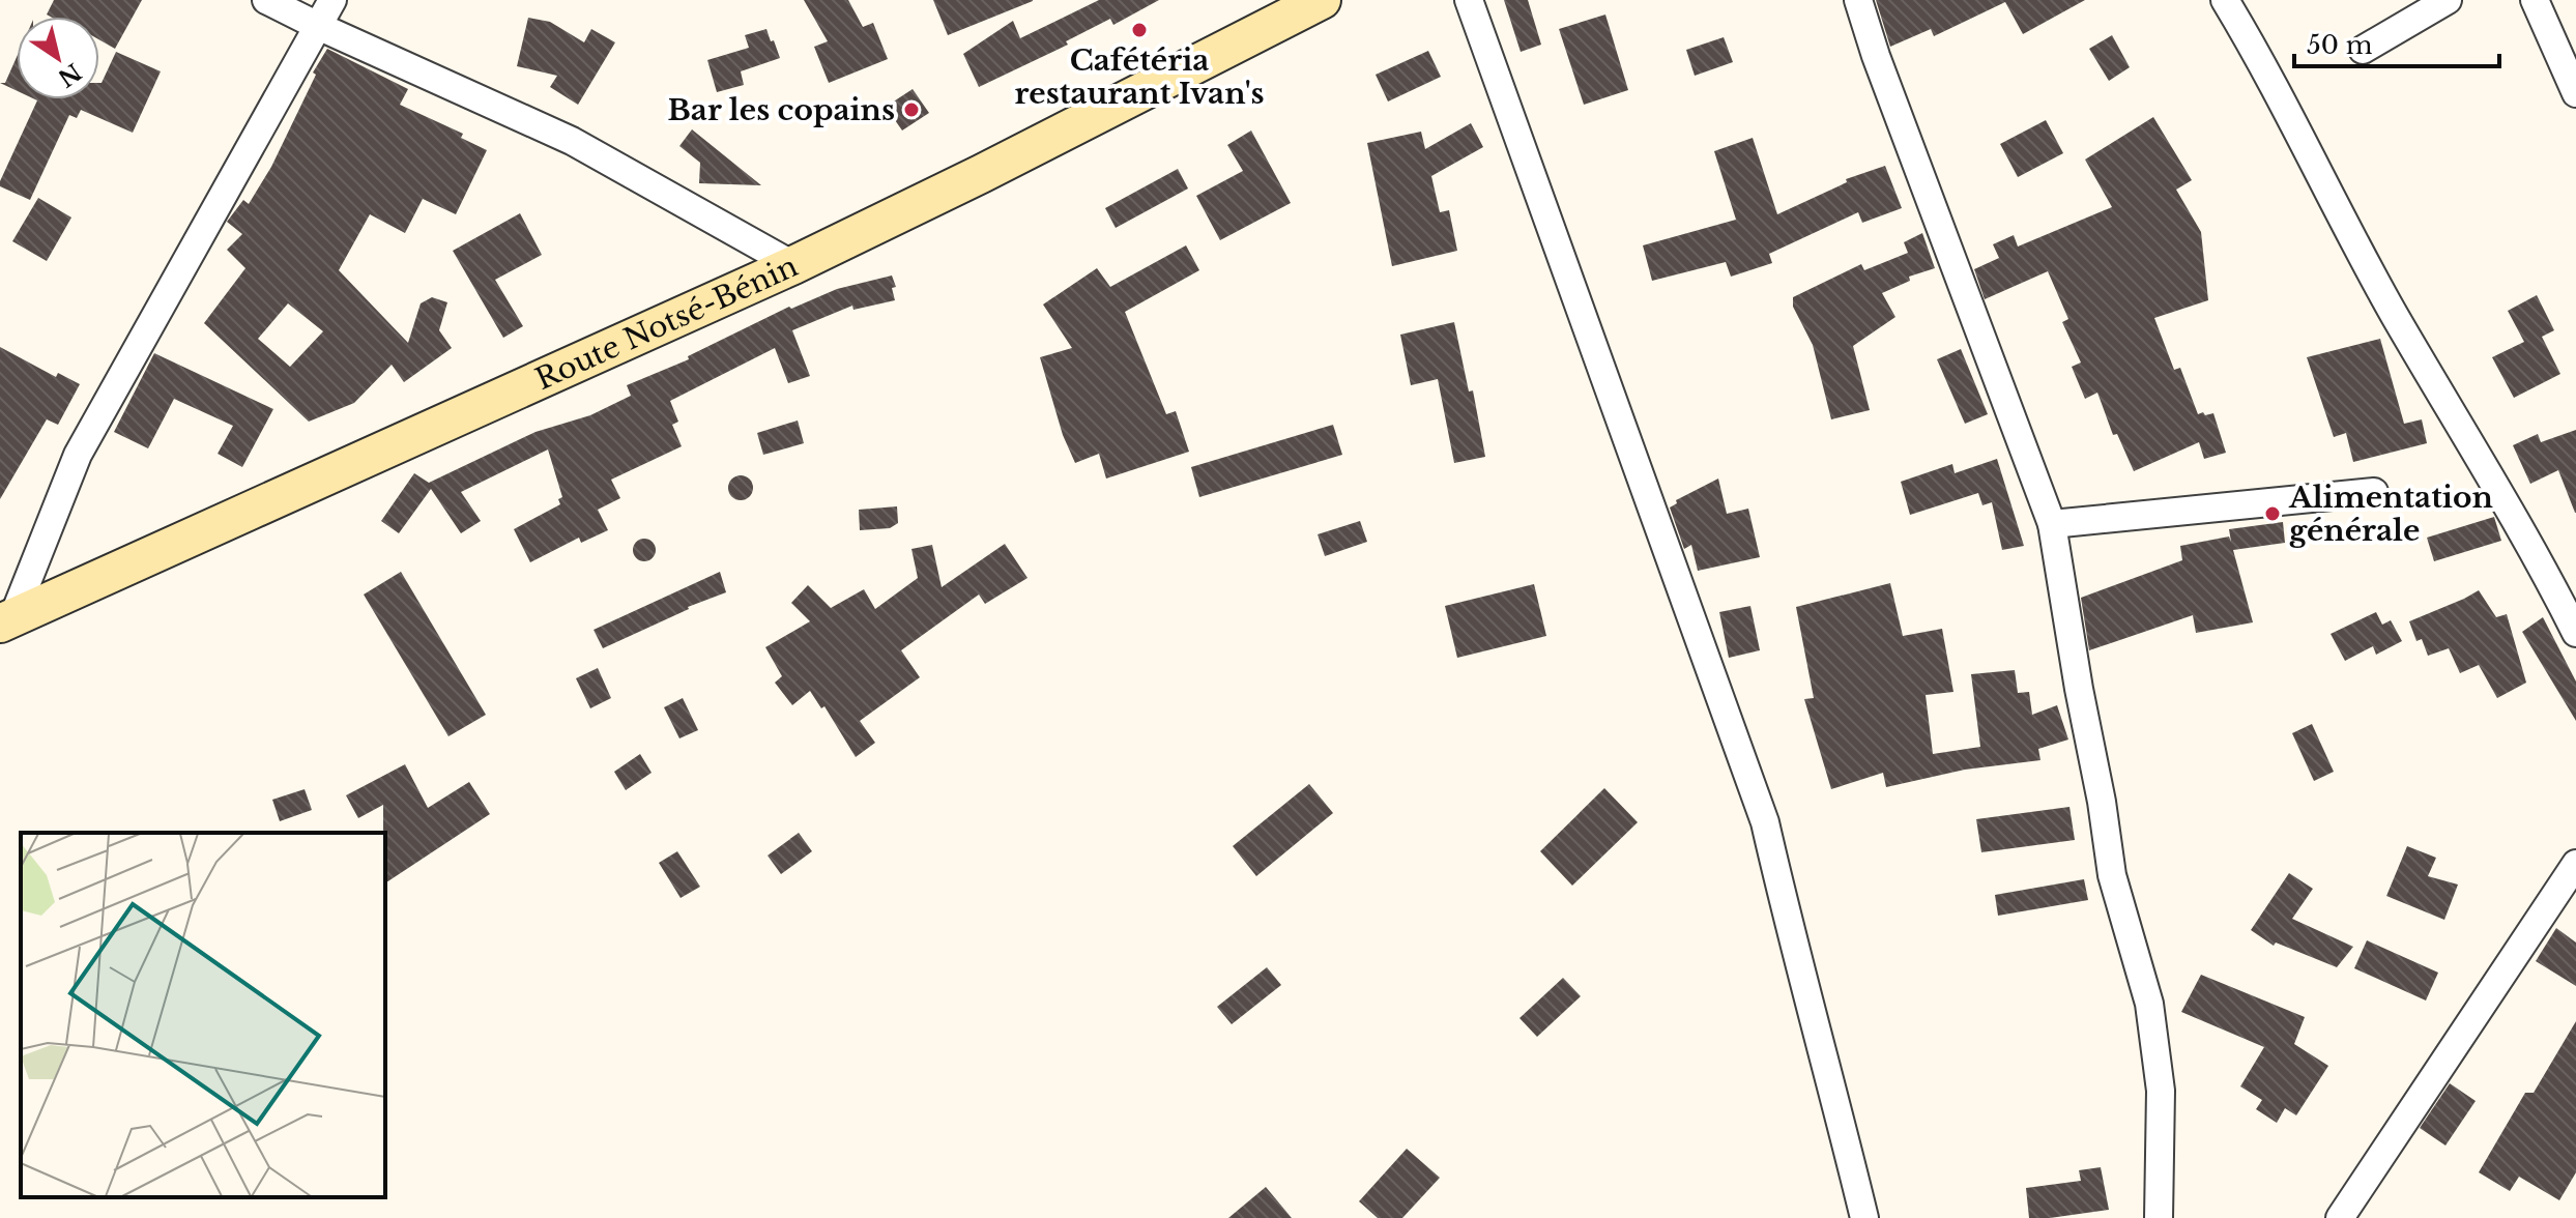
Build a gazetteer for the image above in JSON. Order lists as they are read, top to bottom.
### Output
{
  "streets": {
    "main road": ["Route Notsé-Bénin"]
  },
  "places": ["Cafétéria restaurant Ivan's", "Bar les copains", "Alimentation générale"],
  "scale_bar": "50 m",
  "north": "bottom right"
}
